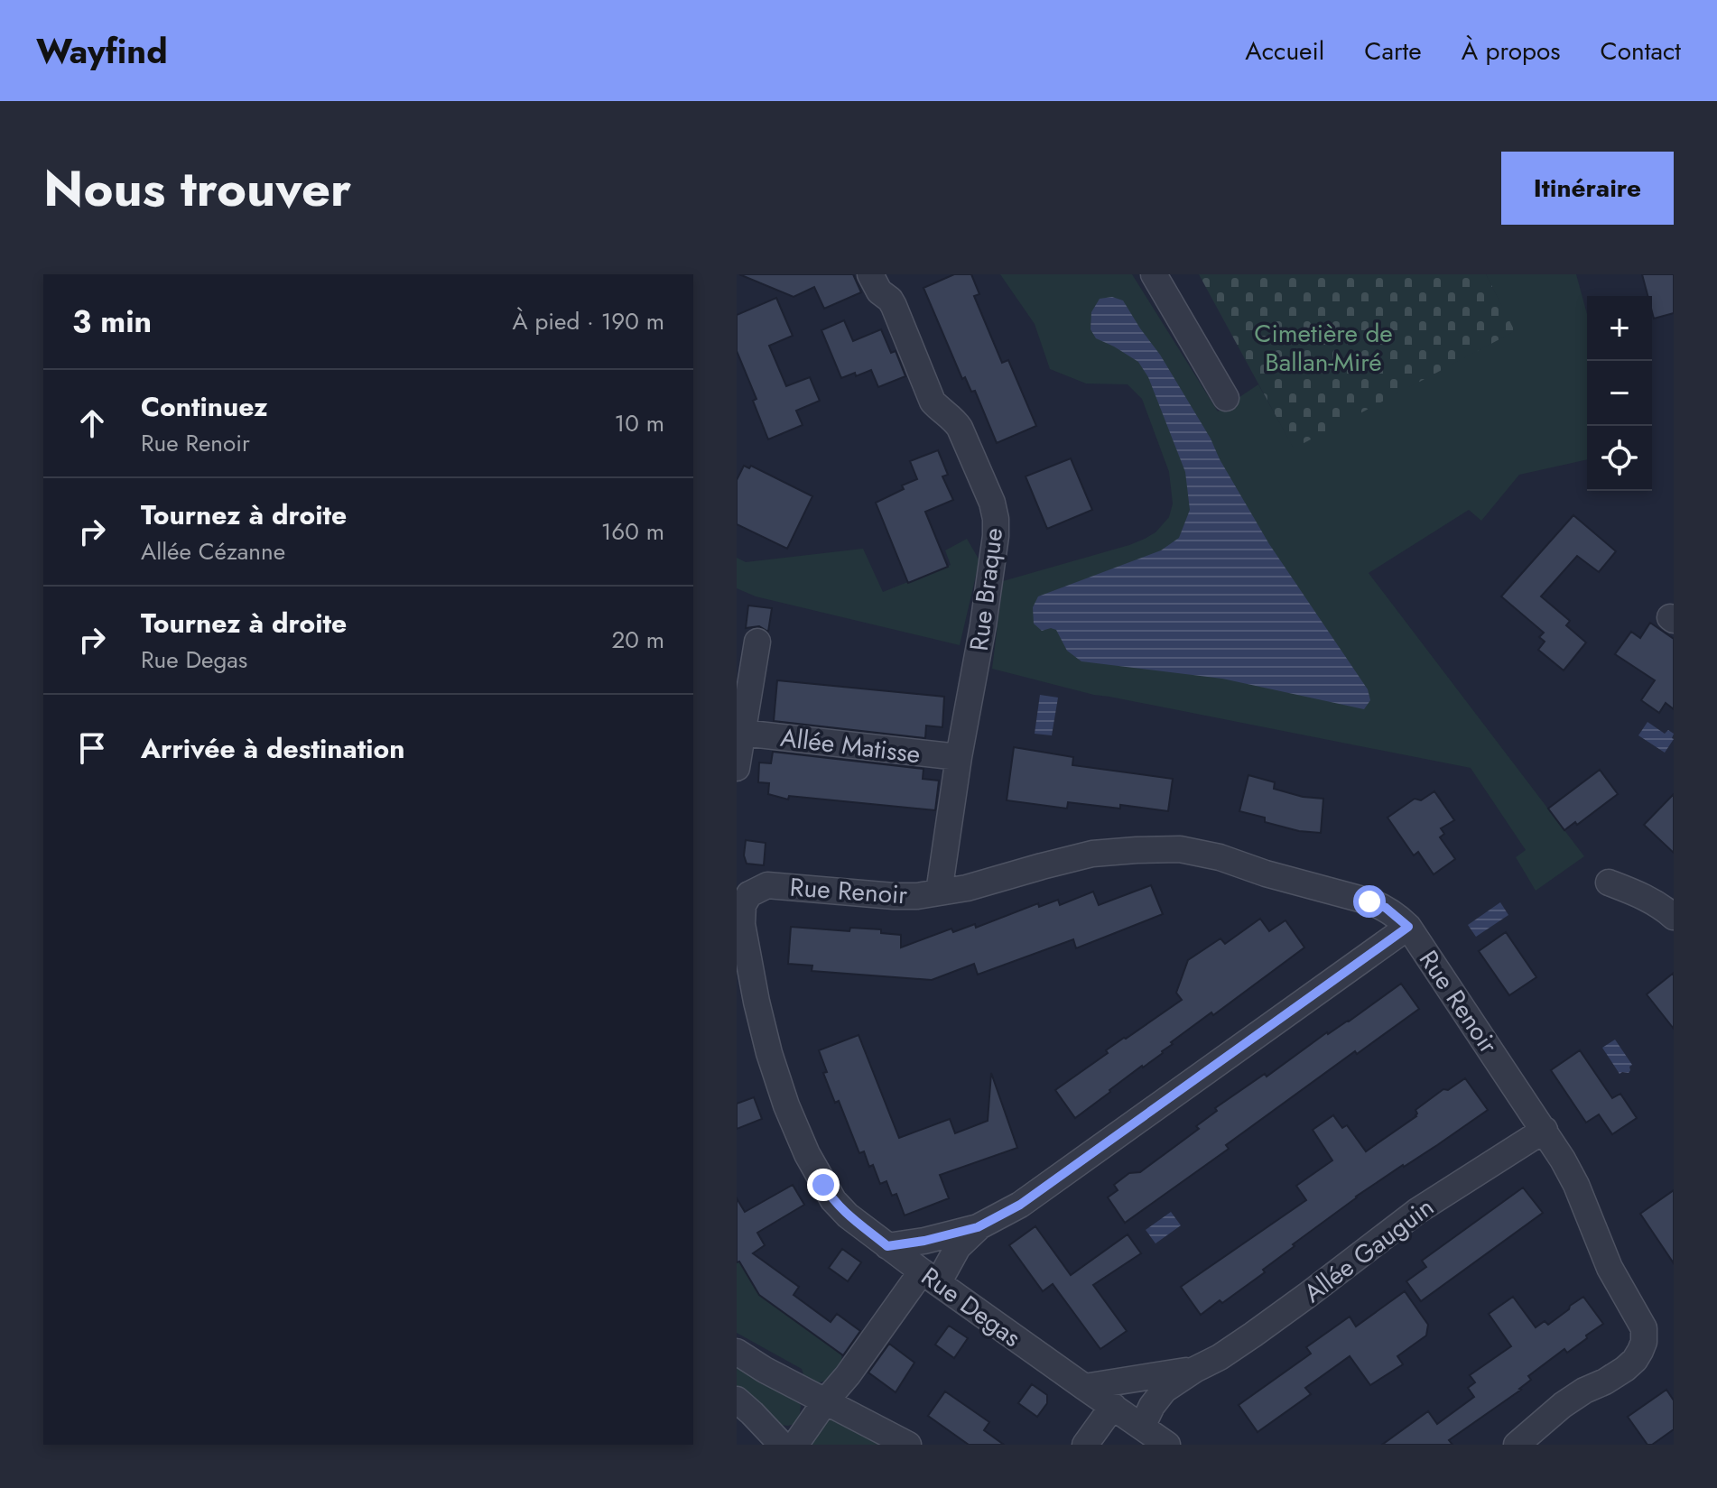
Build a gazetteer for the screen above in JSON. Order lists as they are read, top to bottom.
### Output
{
  "streets": {
    "street": [
      "Rue Braque",
      "Allée Matisse",
      "Rue Renoir",
      "Allée Gauguin",
      "Rue Degas"
    ]
  },
  "crossings": [
    ["Rue Braque", "Allée Matisse"],
    ["Rue Braque", "Rue Renoir"],
    ["Rue Renoir", "Allée Gauguin"],
    ["Rue Renoir", "Rue Degas"],
    ["Allée Gauguin", "Rue Degas"]
  ],
  "parks": ["Cimetière de Ballan-Miré"],
  "page": {
    "header": "Wayfind",
    "nav": [
      "Accueil",
      "Carte",
      "À propos",
      "Contact"
    ],
    "title": "Nous trouver",
    "buttons": "Itinéraire",
    "heading": ["3 min", "À pied · 190 m"],
    "map_buttons": ["+", "−"],
    "list": [
      ["Continuez", "Rue Renoir", "10 m"],
      ["Tournez à droite", "Allée Cézanne", "160 m"],
      ["Tournez à droite", "Rue Degas", "20 m"],
      "Arrivée à destination"
    ]
  }
}
